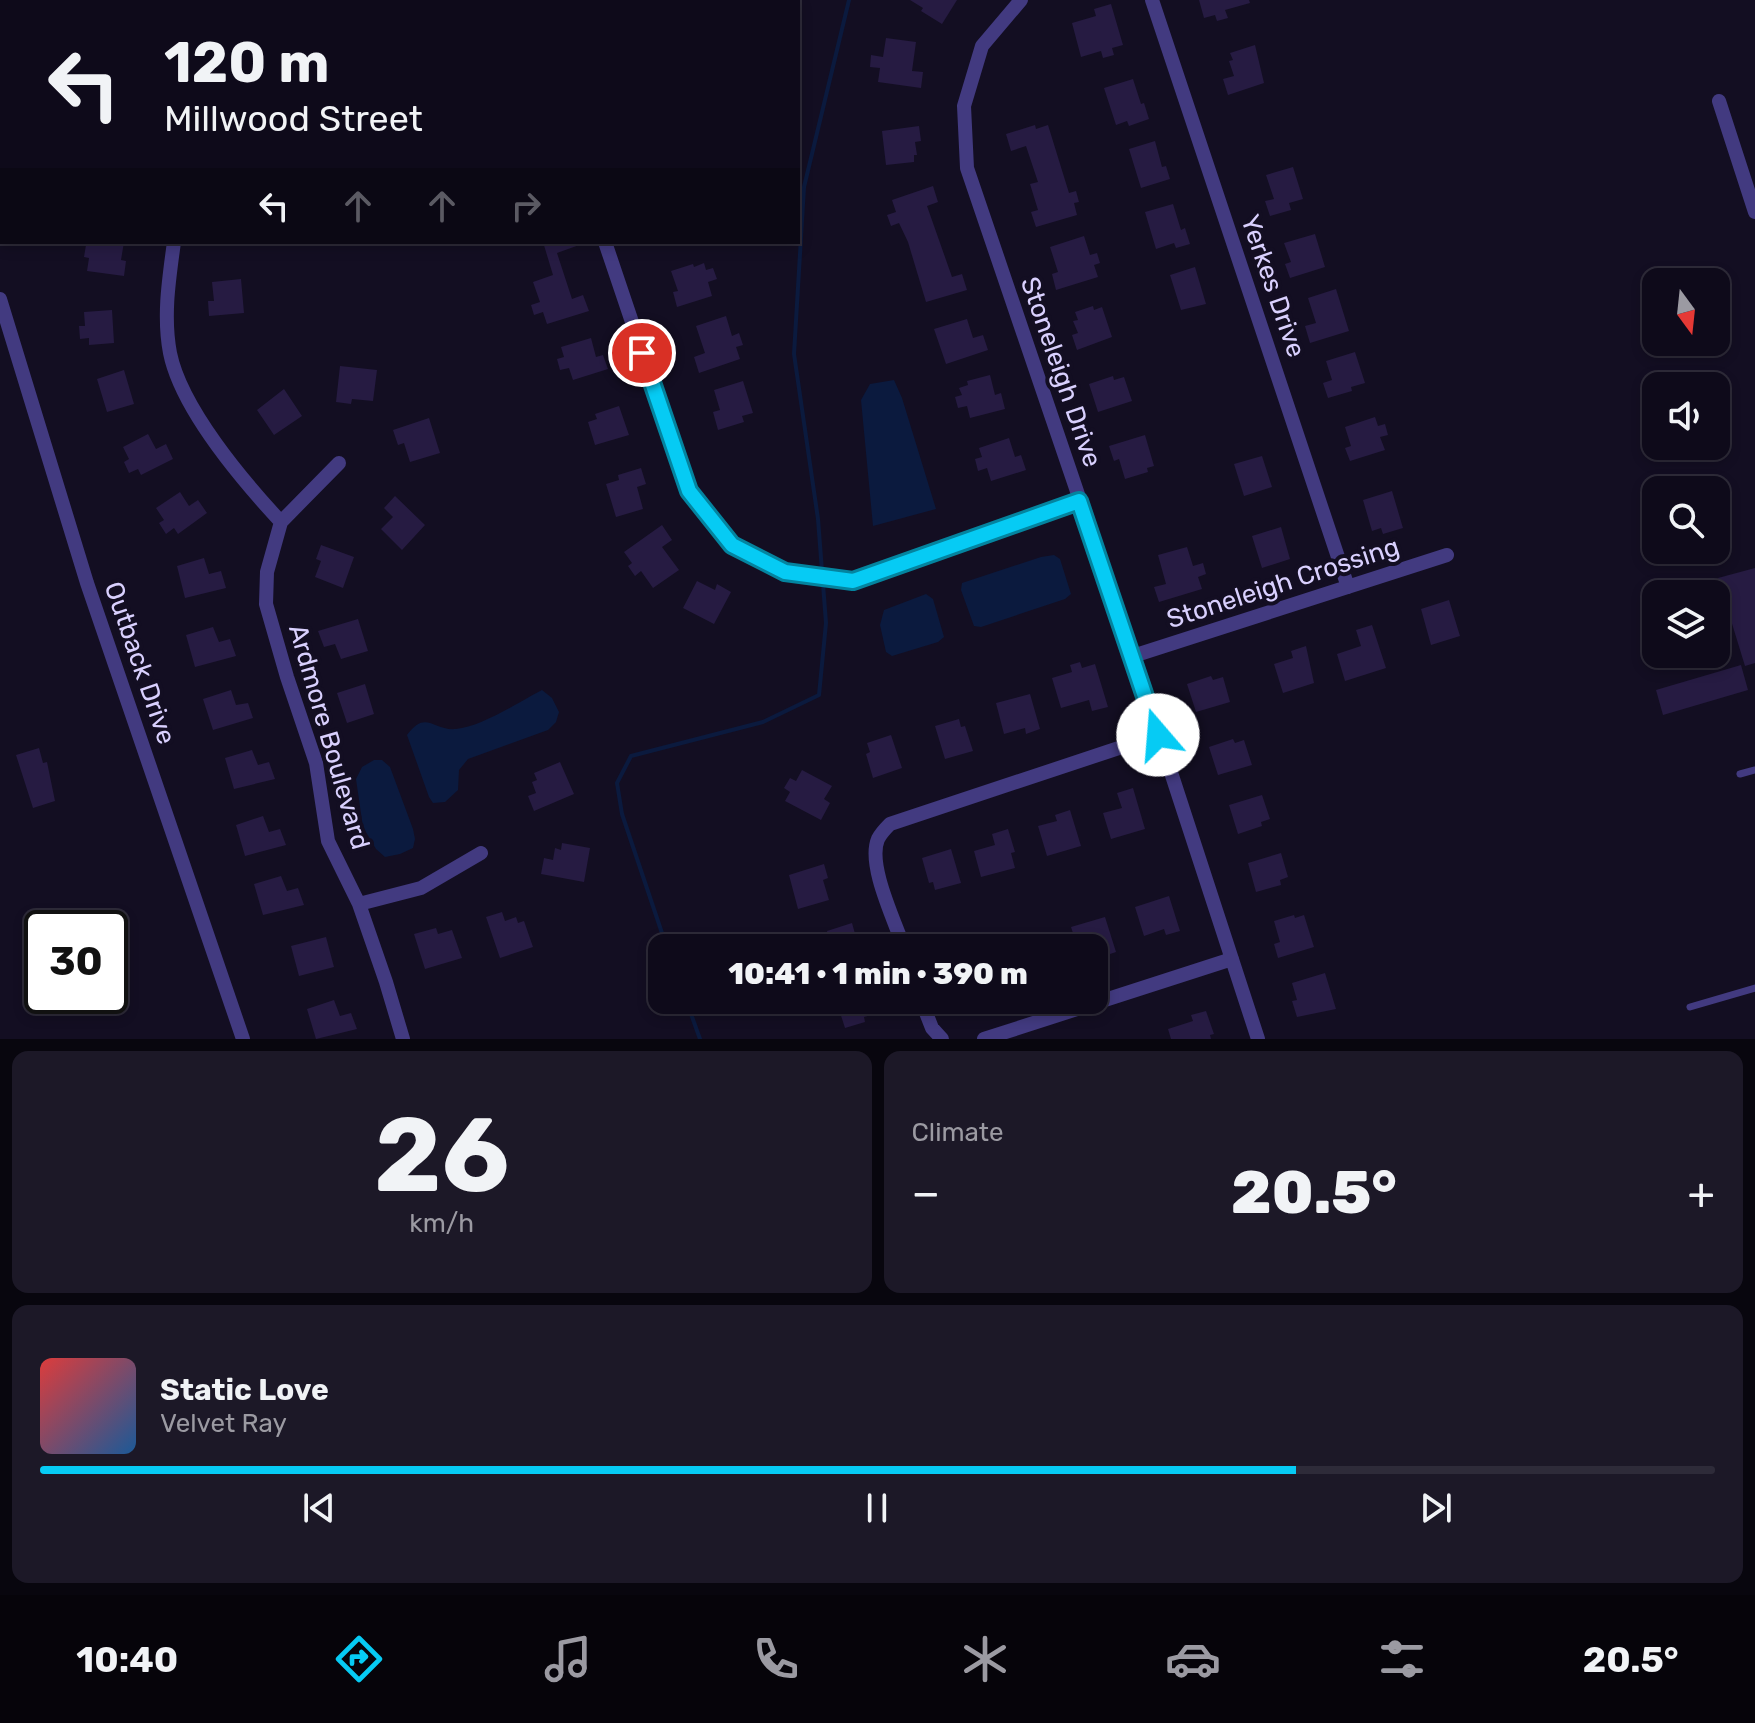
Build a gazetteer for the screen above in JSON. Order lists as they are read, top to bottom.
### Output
{
  "streets": {
    "street": [
      "Yerkes Drive",
      "Stoneleigh Drive",
      "Stoneleigh Crossing",
      "Outback Drive",
      "Ardmore Boulevard"
    ]
  },
  "crossings": [
    ["Yerkes Drive", "Stoneleigh Crossing"],
    ["Stoneleigh Drive", "Stoneleigh Crossing"]
  ],
  "north": "bottom",
  "page": {
    "turn": ["120 m", "Millwood Street"],
    "limit": "30",
    "trip": "10:41 · 1 min · 390 m",
    "tile": [
      ["26", "km/h"],
      "Climate"
    ],
    "heat": ["−", "20.5°", "+"],
    "song": ["Static Love", "Velvet Ray"],
    "tabs": ["10:40", "20.5°"]
  }
}
